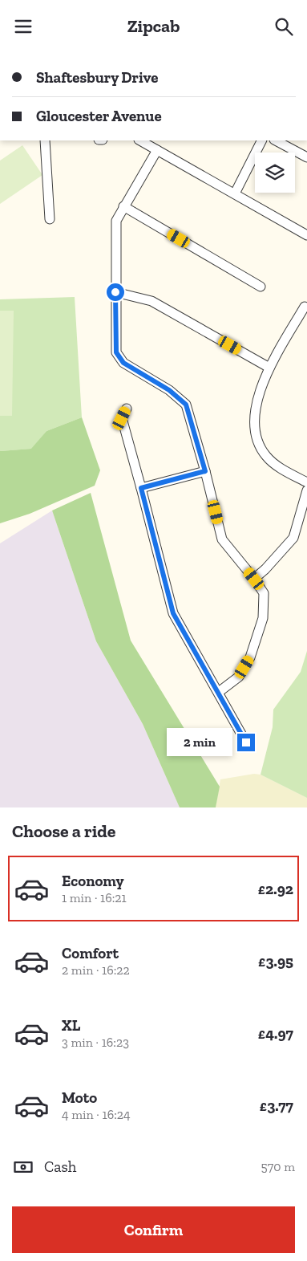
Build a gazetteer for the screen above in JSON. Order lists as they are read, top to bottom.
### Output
{
  "page": {
    "header": "Zipcab",
    "banner": ["Shaftesbury Drive", "Gloucester Avenue"],
    "bubble": "2 min",
    "heading": "Choose a ride",
    "list": [
      {
        "name": "Economy",
        "note": "1 min · 16:21",
        "value": "£2.92"
      },
      {
        "name": "Comfort",
        "note": "2 min · 16:22",
        "value": "£3.95"
      },
      {
        "name": "XL",
        "note": "3 min · 16:23",
        "value": "£4.97"
      },
      {
        "name": "Moto",
        "note": "4 min · 16:24",
        "value": "£3.77"
      }
    ],
    "pay": ["Cash", "570 m"],
    "buttons": "Confirm"
  }
}
